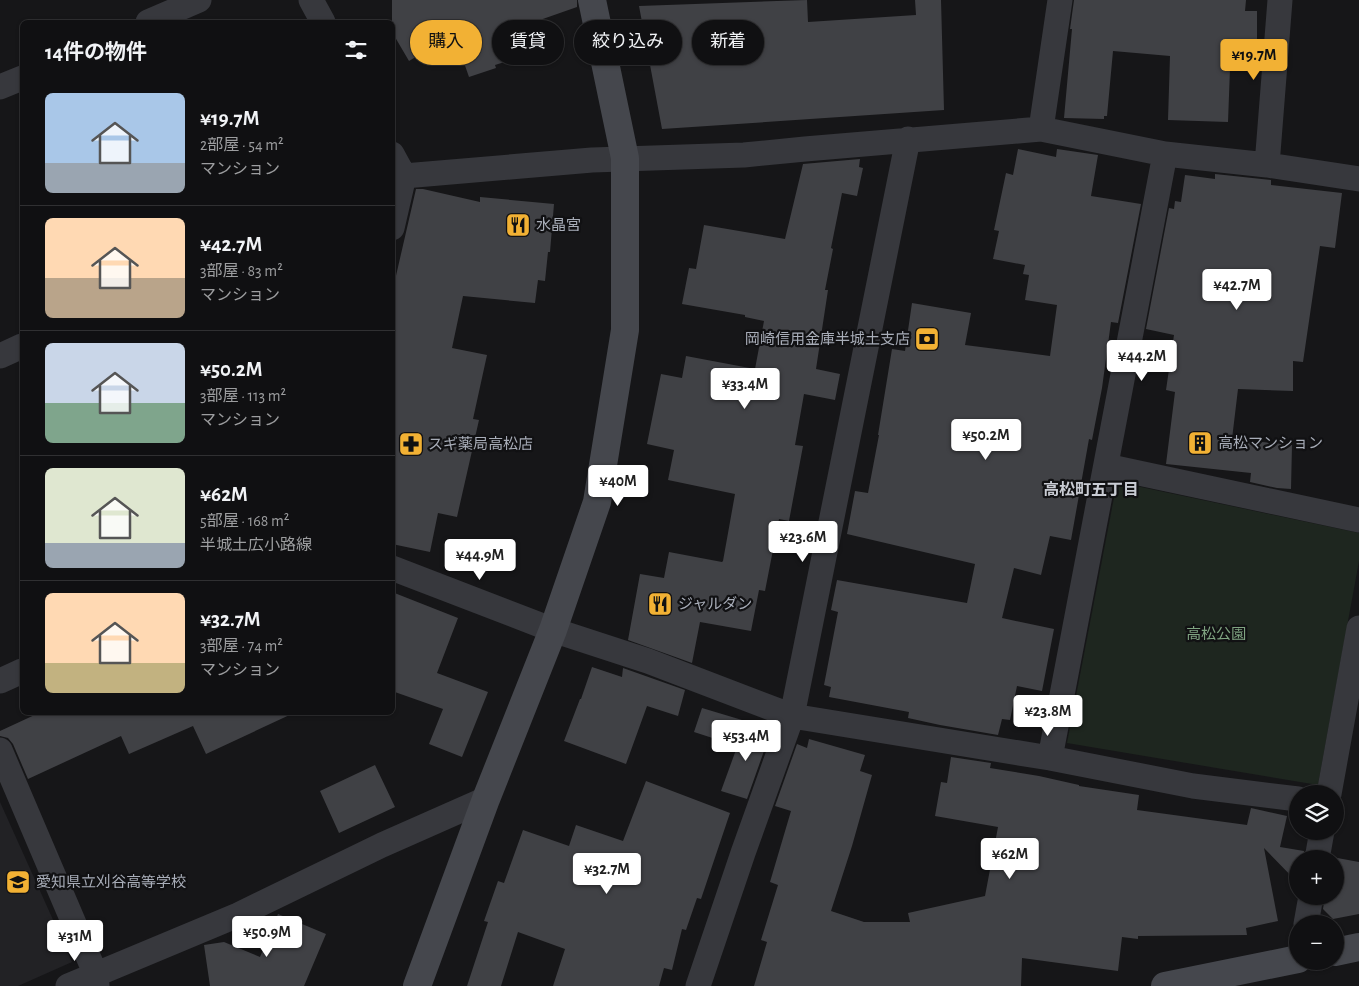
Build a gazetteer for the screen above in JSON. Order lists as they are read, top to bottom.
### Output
{
  "districts": ["高松町五丁目"],
  "parks": ["高松公園"],
  "places": {
    "restaurant": ["水晶宮", "ジャルダン"],
    "bank": ["岡崎信用金庫半城土支店"],
    "building": ["高松マンション"],
    "pharmacy": ["スギ薬局高松店"],
    "school or university": ["愛知県立刈谷高等学校"]
  },
  "page": {
    "chip": [
      "購入",
      "賃貸",
      "絞り込み",
      "新着"
    ],
    "heading": "14件の物件",
    "price": [
      "¥19.7M",
      "¥42.7M",
      "¥44.2M",
      "¥33.4M",
      "¥50.2M",
      "¥40M",
      "¥23.6M",
      "¥44.9M",
      "¥23.8M",
      "¥53.4M",
      "¥62M",
      "¥32.7M",
      "¥50.9M",
      "¥31M"
    ],
    "list": [
      {
        "name": "¥19.7M",
        "note": "2部屋 · 54 m² · マンション"
      },
      {
        "name": "¥42.7M",
        "note": "3部屋 · 83 m² · マンション"
      },
      {
        "name": "¥50.2M",
        "note": "3部屋 · 113 m² · マンション"
      },
      {
        "name": "¥62M",
        "note": "5部屋 · 168 m² · 半城土広小路線"
      },
      {
        "name": "¥32.7M",
        "note": "3部屋 · 74 m² · マンション"
      }
    ],
    "map_buttons": ["+", "−"]
  }
}
